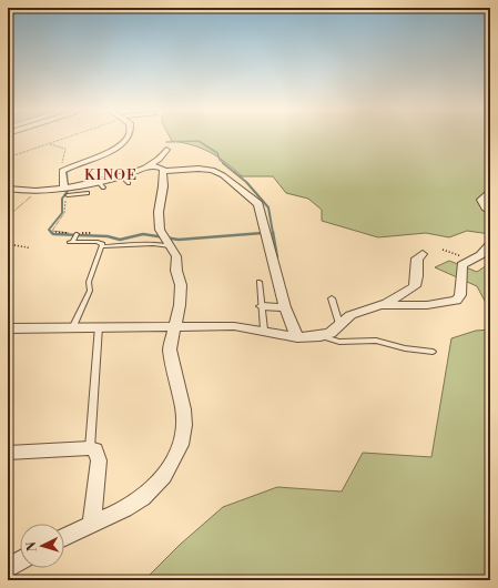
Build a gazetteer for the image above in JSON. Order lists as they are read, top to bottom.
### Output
{
  "districts": ["KINOE"],
  "north": "left"
}
